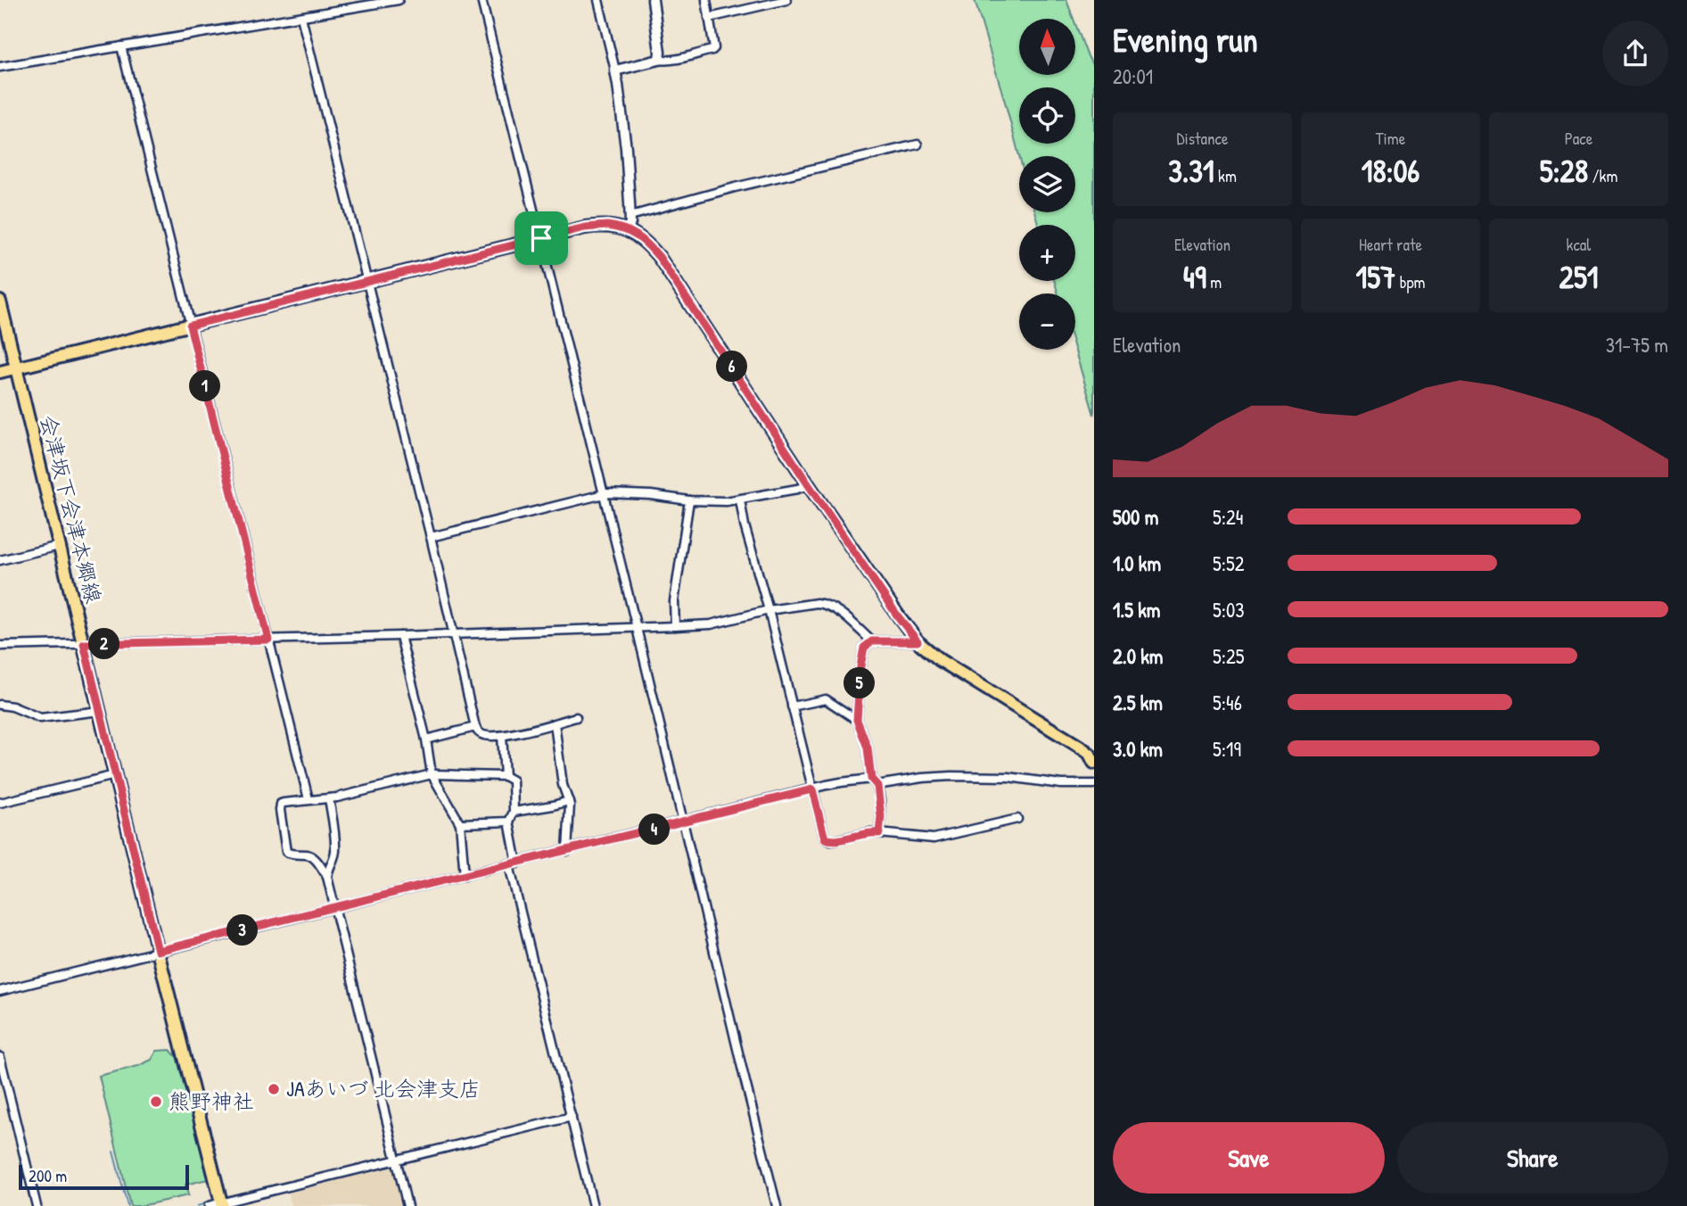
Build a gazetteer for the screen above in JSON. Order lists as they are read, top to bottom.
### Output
{
  "streets": {
    "main road": ["会津坂下会津本郷線"]
  },
  "places": ["JAあいづ 北会津支店", "熊野神社"],
  "scale_bar": "200 m",
  "north": "top",
  "page": {
    "heading": ["Evening run", "20:01"],
    "map_buttons": ["+", "−"],
    "stats": [
      ["Distance", "3.31 km"],
      ["Time", "18:06"],
      ["Pace", "5:28 /km"],
      ["Elevation", "49 m"],
      ["Heart rate", "157 bpm"],
      ["kcal", "251"]
    ],
    "chart": ["Elevation", "31–75 m"],
    "pins": [
      "6",
      "1",
      "2",
      "5",
      "4",
      "3"
    ],
    "list": [
      {
        "name": "500 m",
        "note": "5:24"
      },
      {
        "name": "1.0 km",
        "note": "5:52"
      },
      {
        "name": "1.5 km",
        "note": "5:03"
      },
      {
        "name": "2.0 km",
        "note": "5:25"
      },
      {
        "name": "2.5 km",
        "note": "5:46"
      },
      {
        "name": "3.0 km",
        "note": "5:19"
      }
    ],
    "buttons": ["Save", "Share"],
    "scale": "200 m"
  }
}
